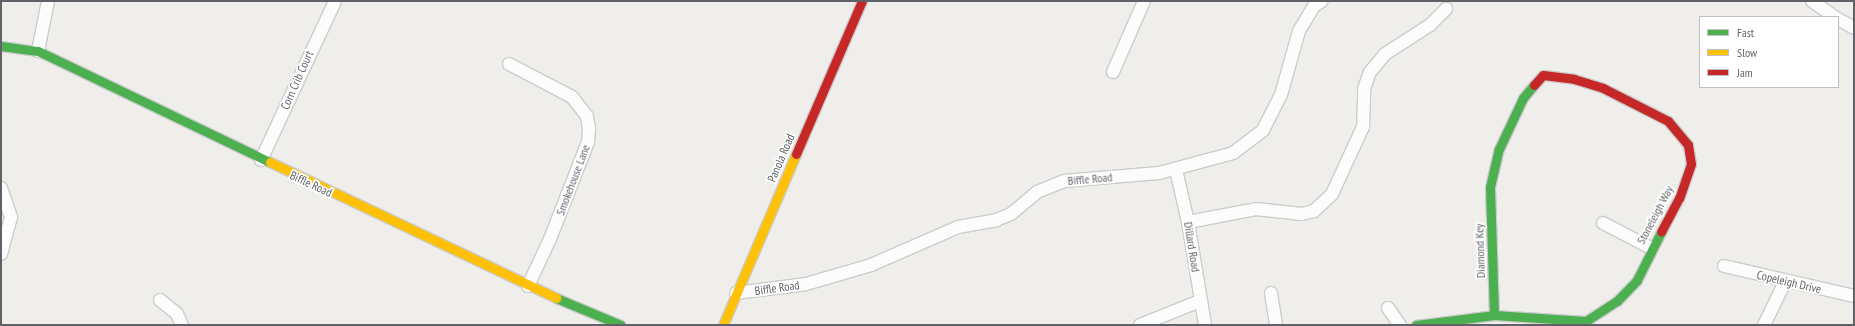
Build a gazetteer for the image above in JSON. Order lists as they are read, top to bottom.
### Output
{
  "streets": {
    "street": [
      "Corn Crib Court",
      "Panola Road",
      "Biffle Road",
      "Smokehouse Lane",
      "Stoneleigh Way",
      "Dillard Road",
      "Diamond Key",
      "Copeleigh Drive"
    ]
  },
  "crossings": [
    ["Corn Crib Court", "Biffle Road"],
    ["Panola Road", "Biffle Road"],
    ["Biffle Road", "Smokehouse Lane"],
    ["Biffle Road", "Dillard Road"],
    ["Stoneleigh Way", "Diamond Key"]
  ],
  "legend": ["Fast", "Slow", "Jam"]
}
